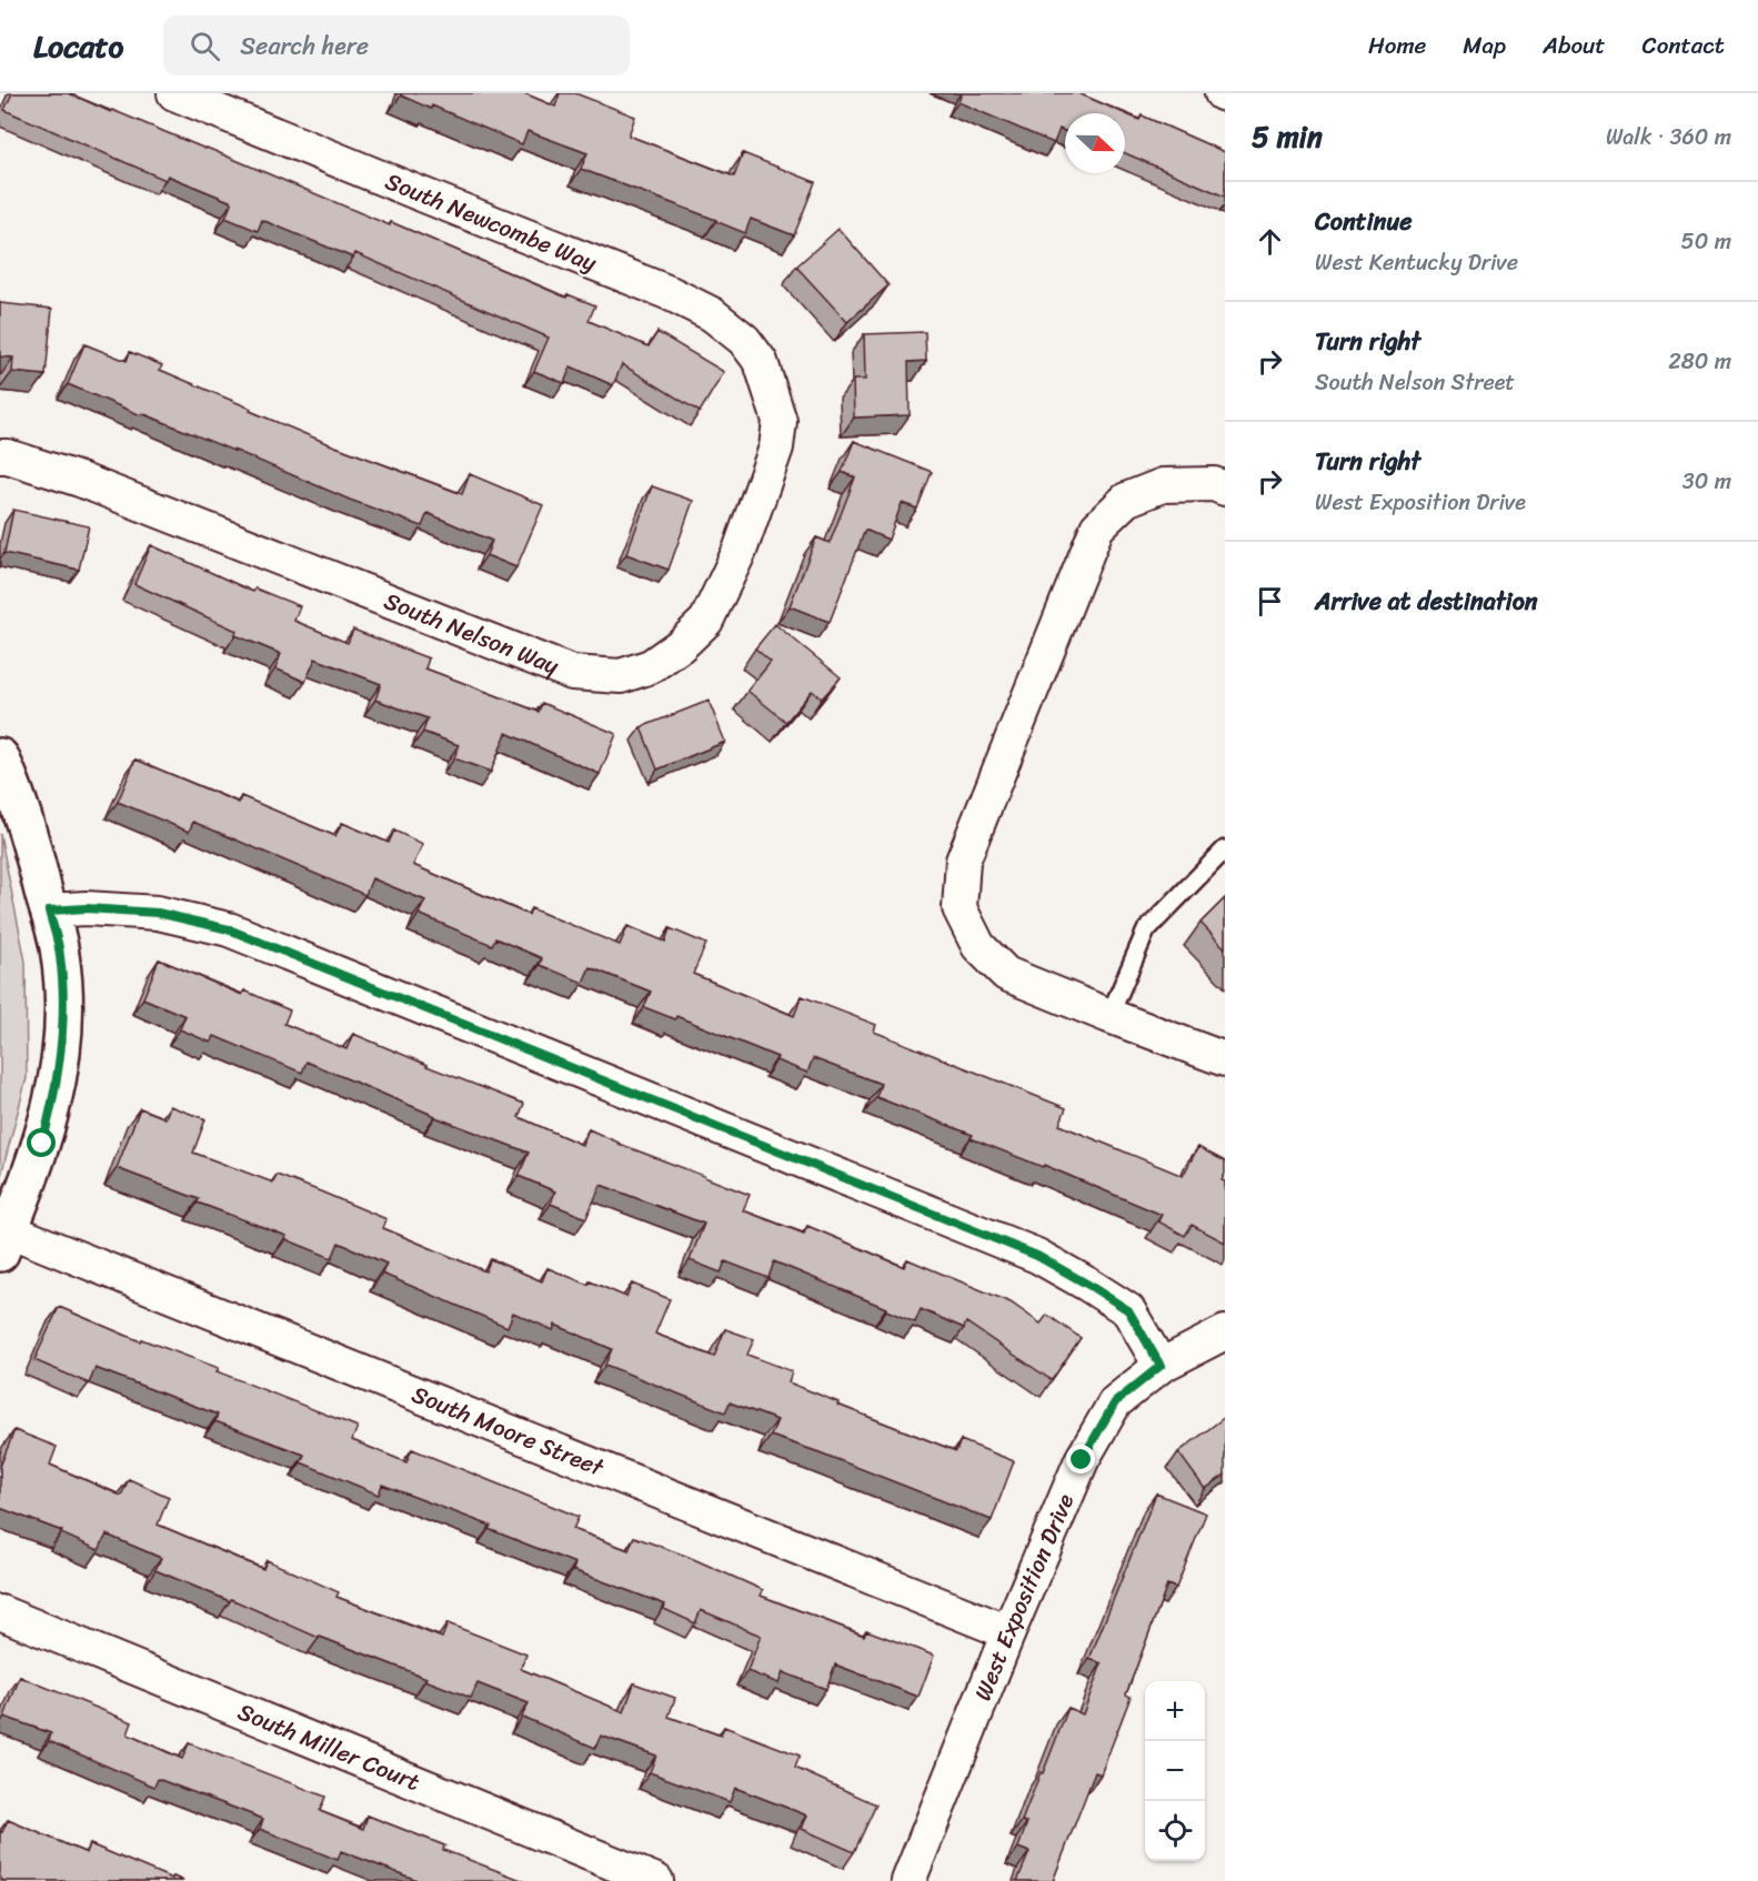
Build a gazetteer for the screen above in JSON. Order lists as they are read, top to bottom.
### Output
{
  "streets": {
    "street": [
      "South Newcombe Way",
      "South Nelson Way",
      "South Moore Street",
      "West Exposition Drive",
      "South Miller Court"
    ]
  },
  "crossings": [
    ["South Newcombe Way", "South Nelson Way"],
    ["South Moore Street", "West Exposition Drive"]
  ],
  "north": "right",
  "page": {
    "header": "Locato",
    "search": "Search here",
    "nav": [
      "Home",
      "Map",
      "About",
      "Contact"
    ],
    "heading": ["5 min", "Walk · 360 m"],
    "list": [
      ["Continue", "West Kentucky Drive", "50 m"],
      ["Turn right", "South Nelson Street", "280 m"],
      ["Turn right", "West Exposition Drive", "30 m"],
      "Arrive at destination"
    ],
    "map_buttons": ["+", "−"]
  }
}
